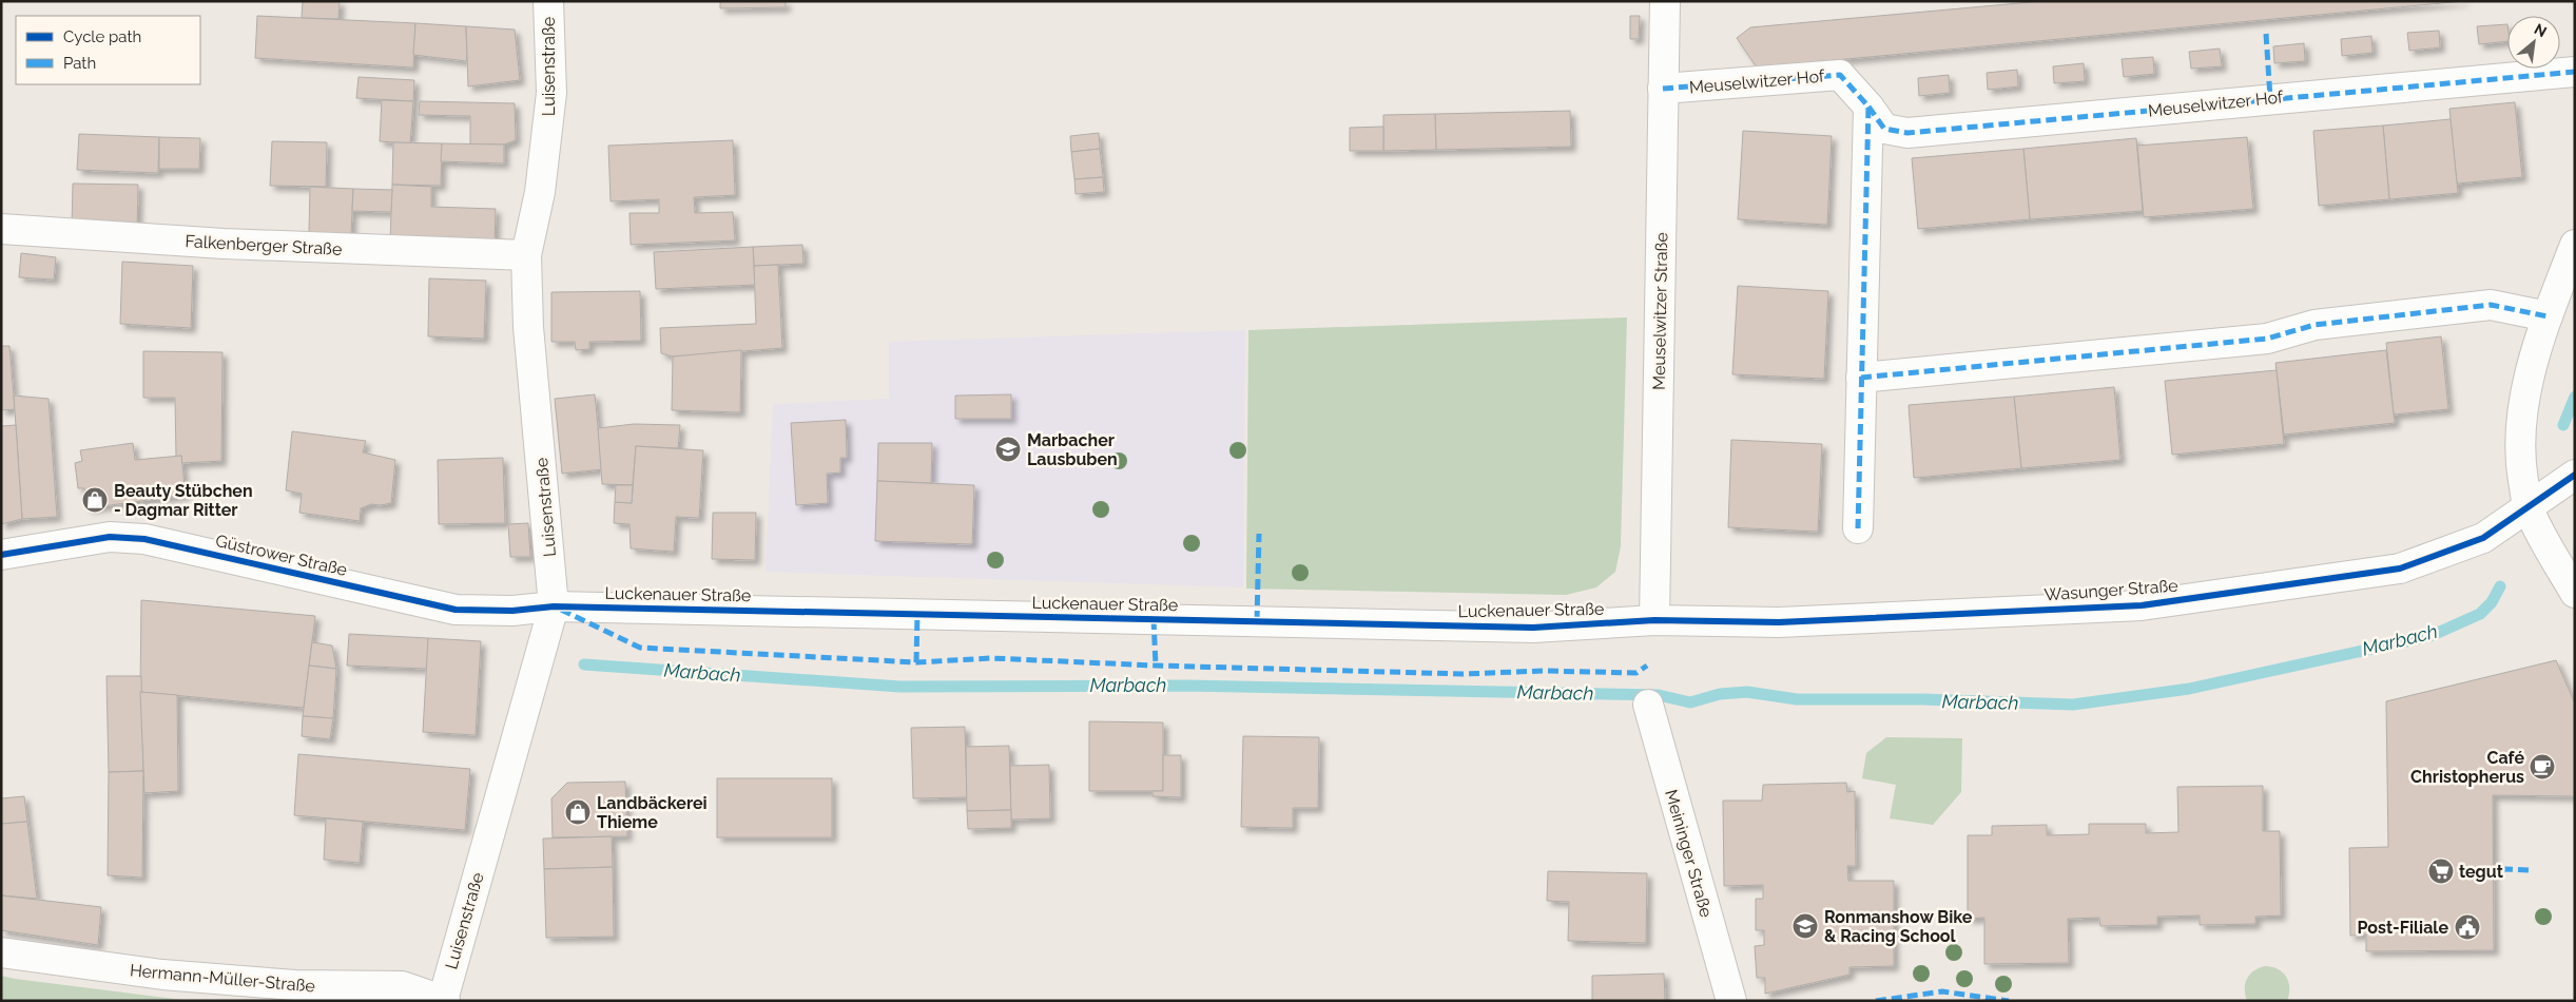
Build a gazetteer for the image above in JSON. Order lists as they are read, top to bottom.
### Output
{
  "streets": {
    "street": [
      "Luisenstraße",
      "Meuselwitzer Hof",
      "Falkenberger Straße",
      "Meuselwitzer Straße",
      "Güstrower Straße",
      "Wasunger Straße",
      "Luckenauer Straße",
      "Meininger Straße",
      "Hermann-Müller-Straße"
    ]
  },
  "crossings": [
    ["Luisenstraße", "Falkenberger Straße"],
    ["Luisenstraße", "Güstrower Straße"],
    ["Luisenstraße", "Luckenauer Straße"],
    ["Luisenstraße", "Hermann-Müller-Straße"],
    ["Meuselwitzer Hof", "Meuselwitzer Straße"],
    ["Meuselwitzer Straße", "Wasunger Straße"],
    ["Meuselwitzer Straße", "Luckenauer Straße"],
    ["Güstrower Straße", "Luckenauer Straße"],
    ["Wasunger Straße", "Luckenauer Straße"]
  ],
  "water": ["Marbach"],
  "places": {
    "school or university": ["Marbacher Lausbuben", "Ronmanshow Bike & Racing School"],
    "shop": ["Beauty Stübchen - Dagmar Ritter", "Landbäckerei Thieme"],
    "cafe": ["Café Christopherus"],
    "supermarket": ["tegut"],
    "public building": ["Post-Filiale"]
  },
  "legend": ["Cycle path", "Path"],
  "north": "top right"
}
